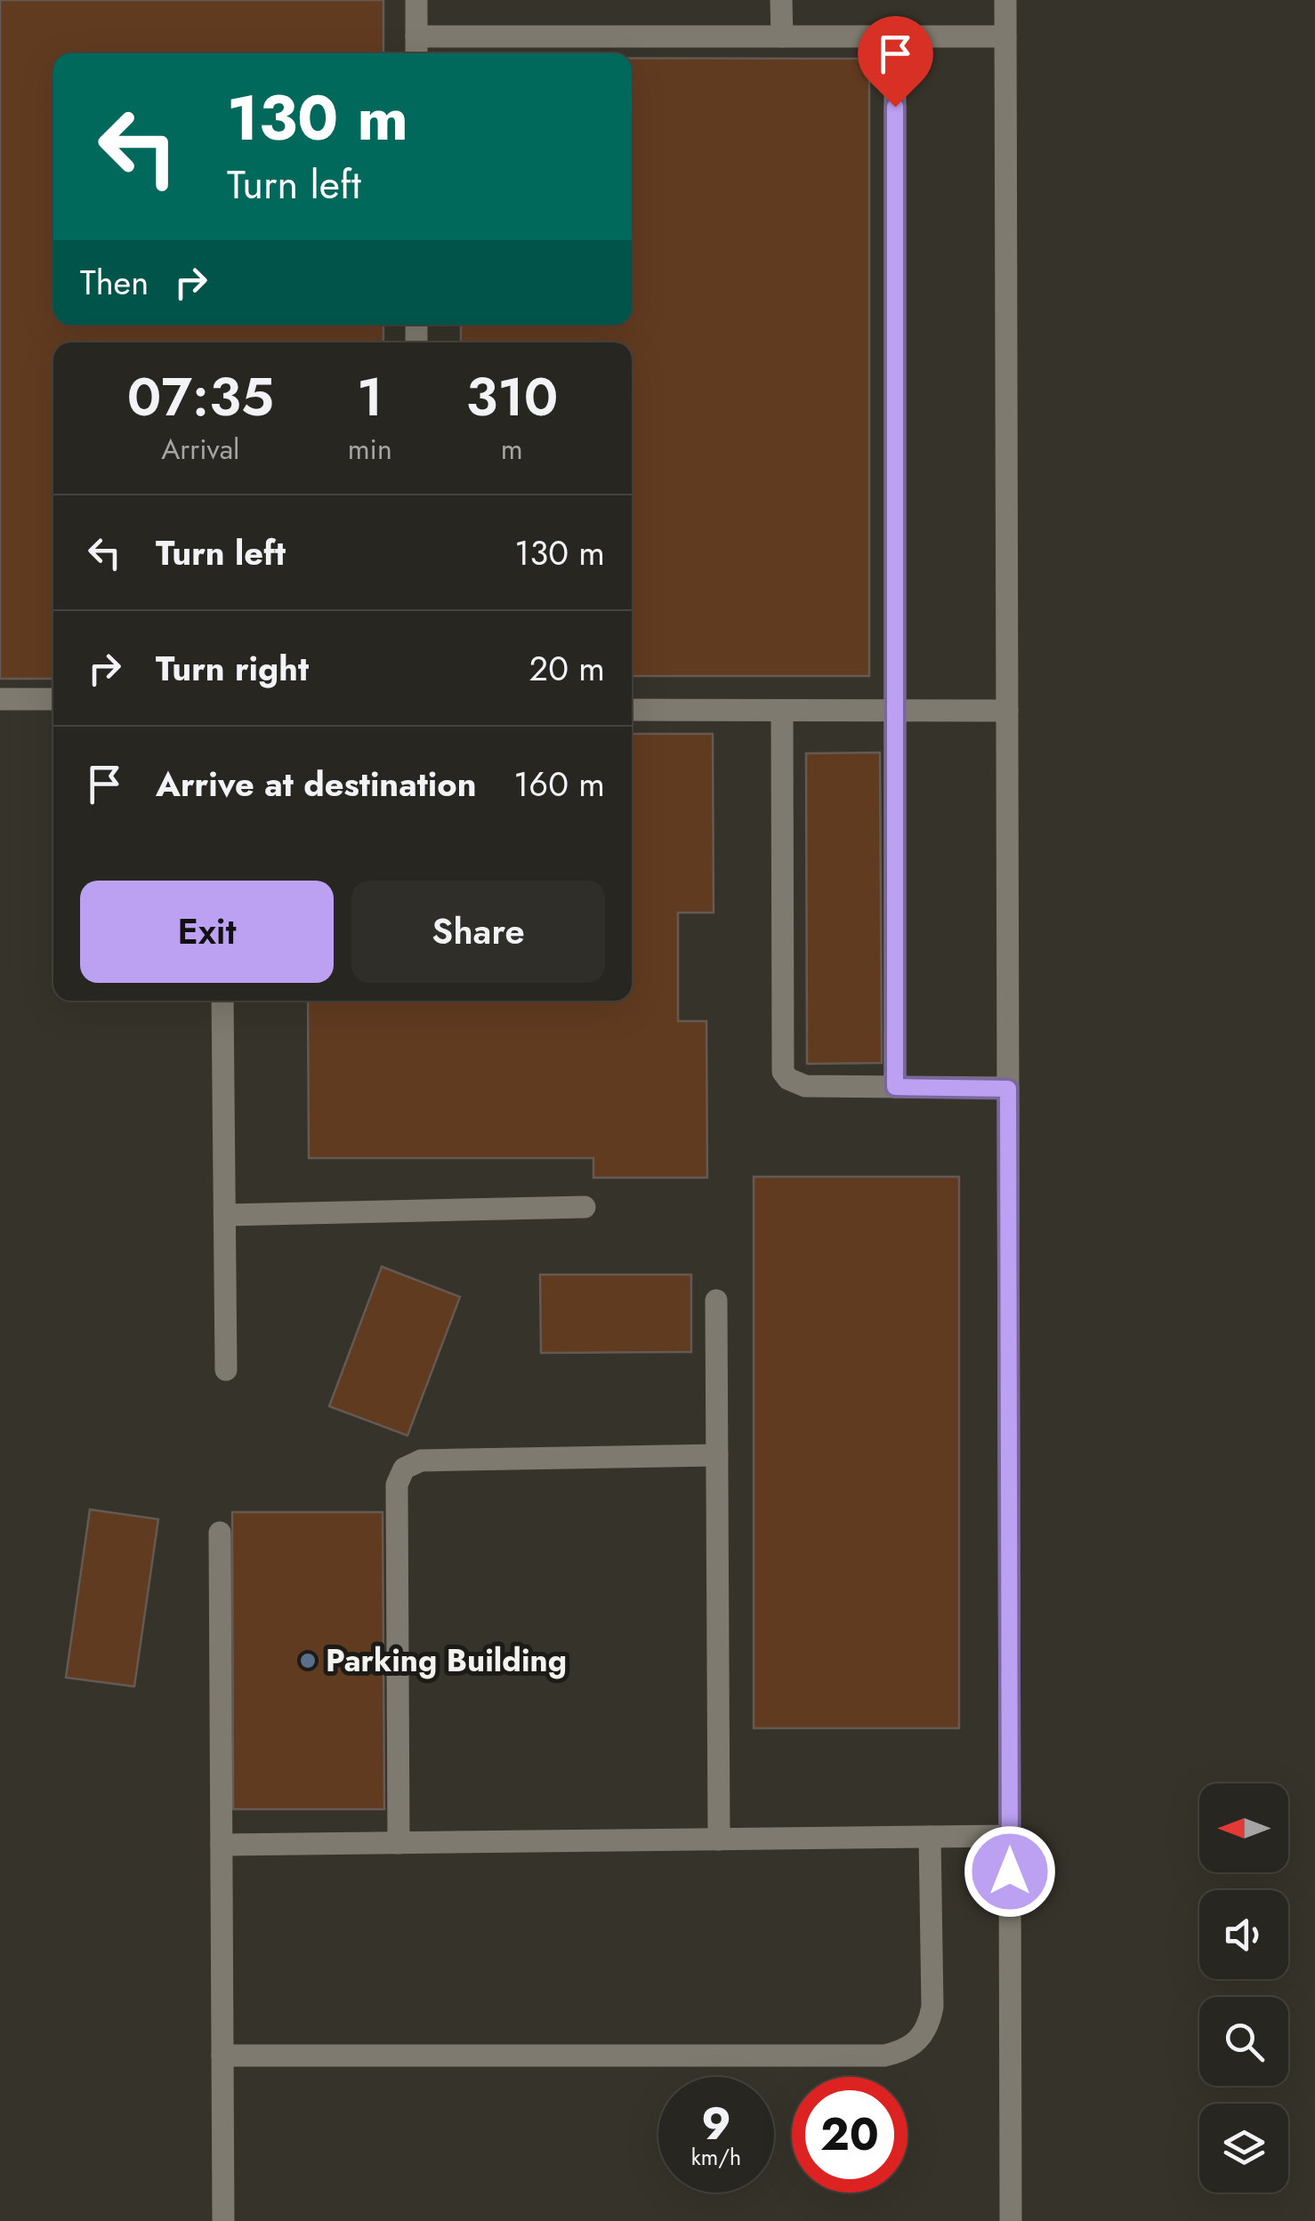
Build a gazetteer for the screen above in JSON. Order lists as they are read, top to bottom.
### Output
{
  "places": ["Parking Building"],
  "north": "left",
  "page": {
    "turn": ["130 m", "Turn left"],
    "then": "Then",
    "eta": [
      "07:35",
      "Arrival",
      "1",
      "min",
      "310",
      "m"
    ],
    "list": [
      {
        "name": "Turn left",
        "value": "130 m"
      },
      {
        "name": "Turn right",
        "value": "20 m"
      },
      {
        "name": "Arrive at destination",
        "value": "160 m"
      }
    ],
    "buttons": ["Exit", "Share"],
    "speed": "9 km/h",
    "limit": "20"
  }
}
